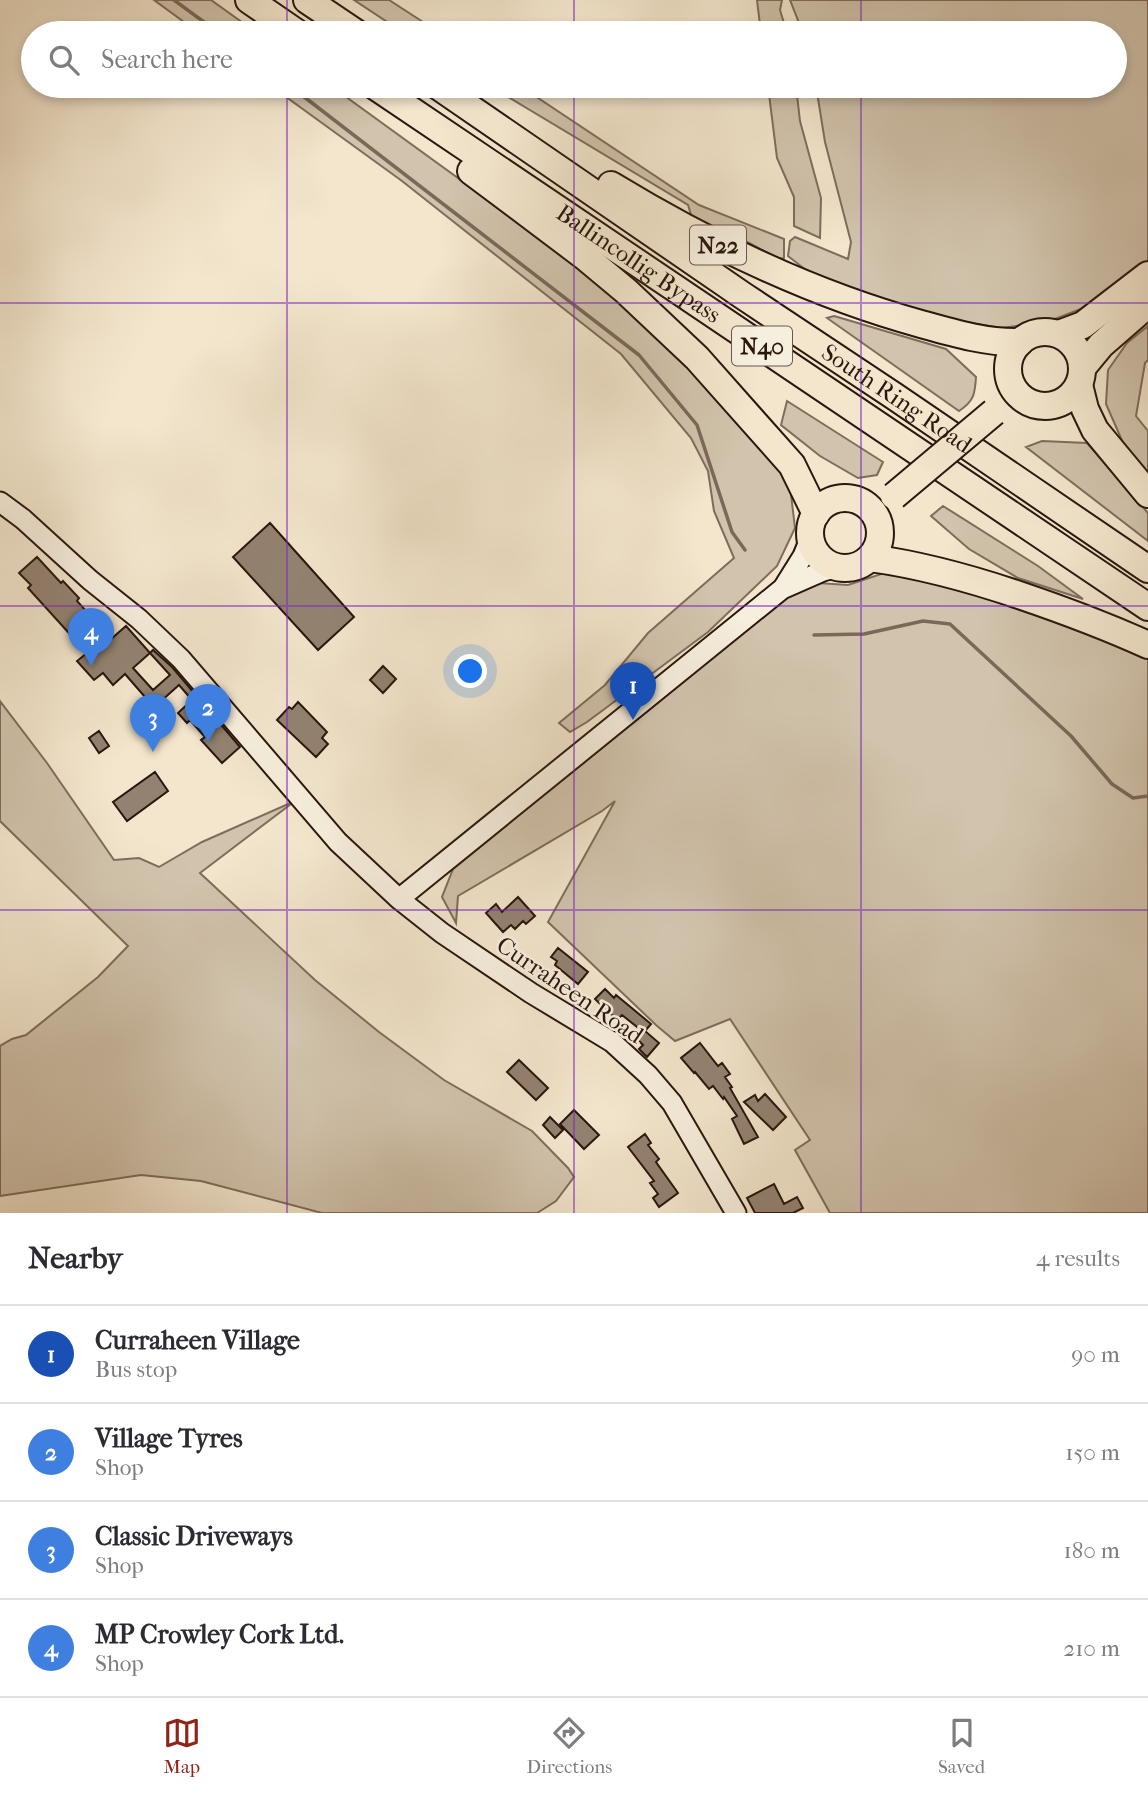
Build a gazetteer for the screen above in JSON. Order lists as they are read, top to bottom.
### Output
{
  "streets": {
    "highway": [
      "N22",
      "Ballincollig Bypass",
      "N40",
      "South Ring Road"
    ],
    "street": ["Curraheen Road"]
  },
  "page": {
    "search": "Search here",
    "pins": [
      "4",
      "1",
      "2",
      "3"
    ],
    "heading": ["Nearby", "4 results"],
    "list": [
      {
        "mark": "1",
        "name": "Curraheen Village",
        "note": "Bus stop",
        "value": "90 m"
      },
      {
        "mark": "2",
        "name": "Village Tyres",
        "note": "Shop",
        "value": "150 m"
      },
      {
        "mark": "3",
        "name": "Classic Driveways",
        "note": "Shop",
        "value": "180 m"
      },
      {
        "mark": "4",
        "name": "MP Crowley Cork Ltd.",
        "note": "Shop",
        "value": "210 m"
      }
    ],
    "nav": ["Map", "Directions", "Saved"]
  }
}
